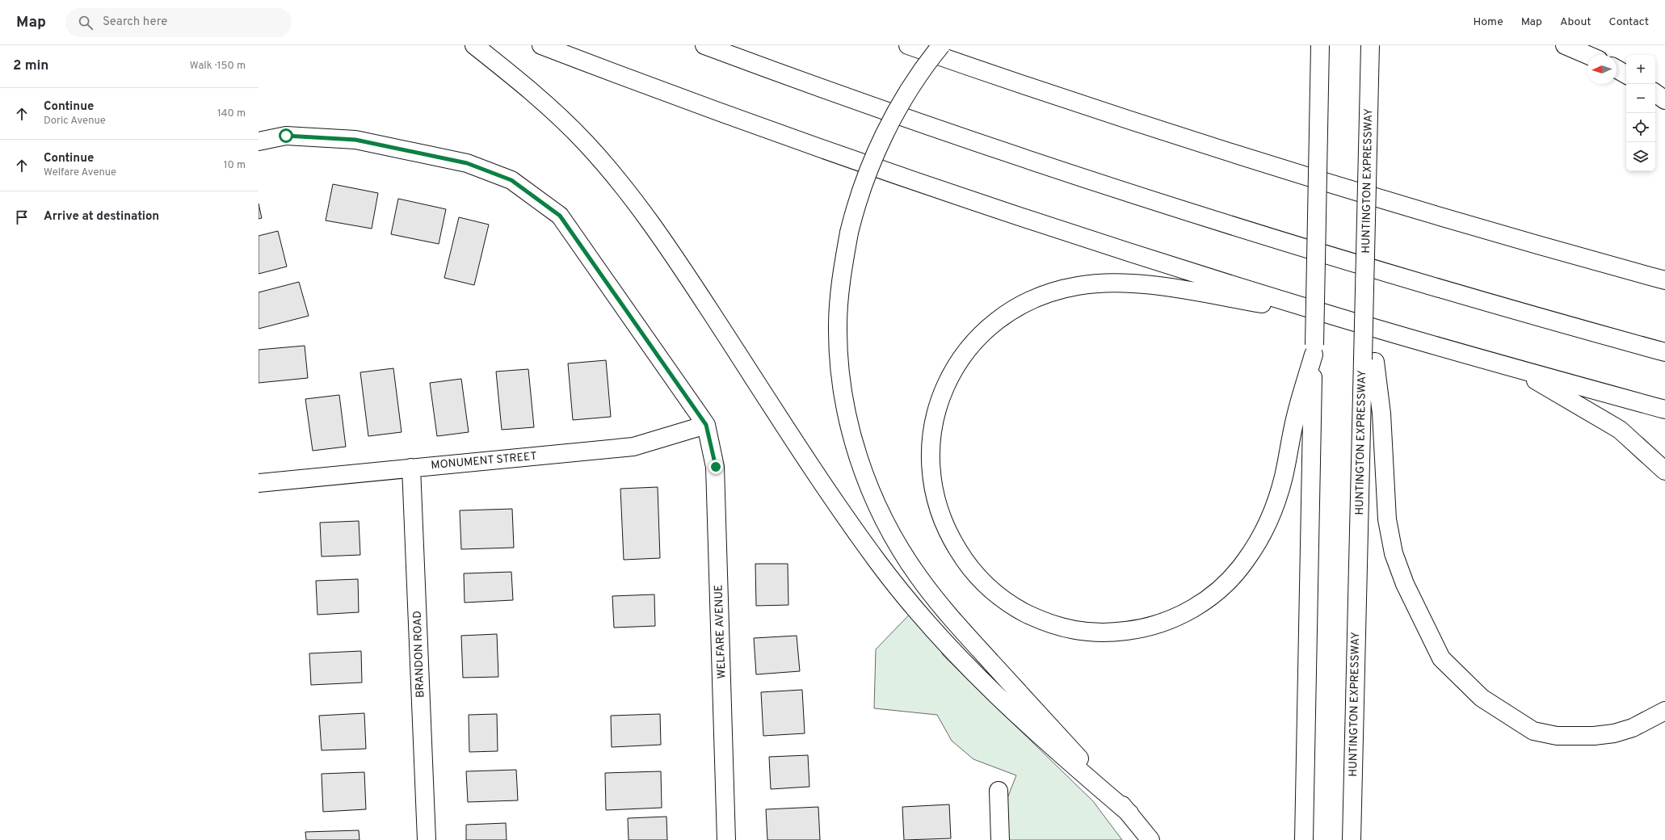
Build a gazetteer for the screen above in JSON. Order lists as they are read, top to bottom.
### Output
{
  "streets": {
    "main road": [
      "HUNTINGTON EXPRESSWAY",
      "MONUMENT STREET",
      "WELFARE AVENUE",
      "BRANDON ROAD"
    ]
  },
  "crossings": [
    ["MONUMENT STREET", "WELFARE AVENUE"],
    ["MONUMENT STREET", "BRANDON ROAD"]
  ],
  "north": "left",
  "page": {
    "header": "Map",
    "search": "Search here",
    "nav": [
      "Home",
      "Map",
      "About",
      "Contact"
    ],
    "heading": ["2 min", "Walk · 150 m"],
    "map_buttons": ["+", "−"],
    "list": [
      ["Continue", "Doric Avenue", "140 m"],
      ["Continue", "Welfare Avenue", "10 m"],
      "Arrive at destination"
    ]
  }
}
